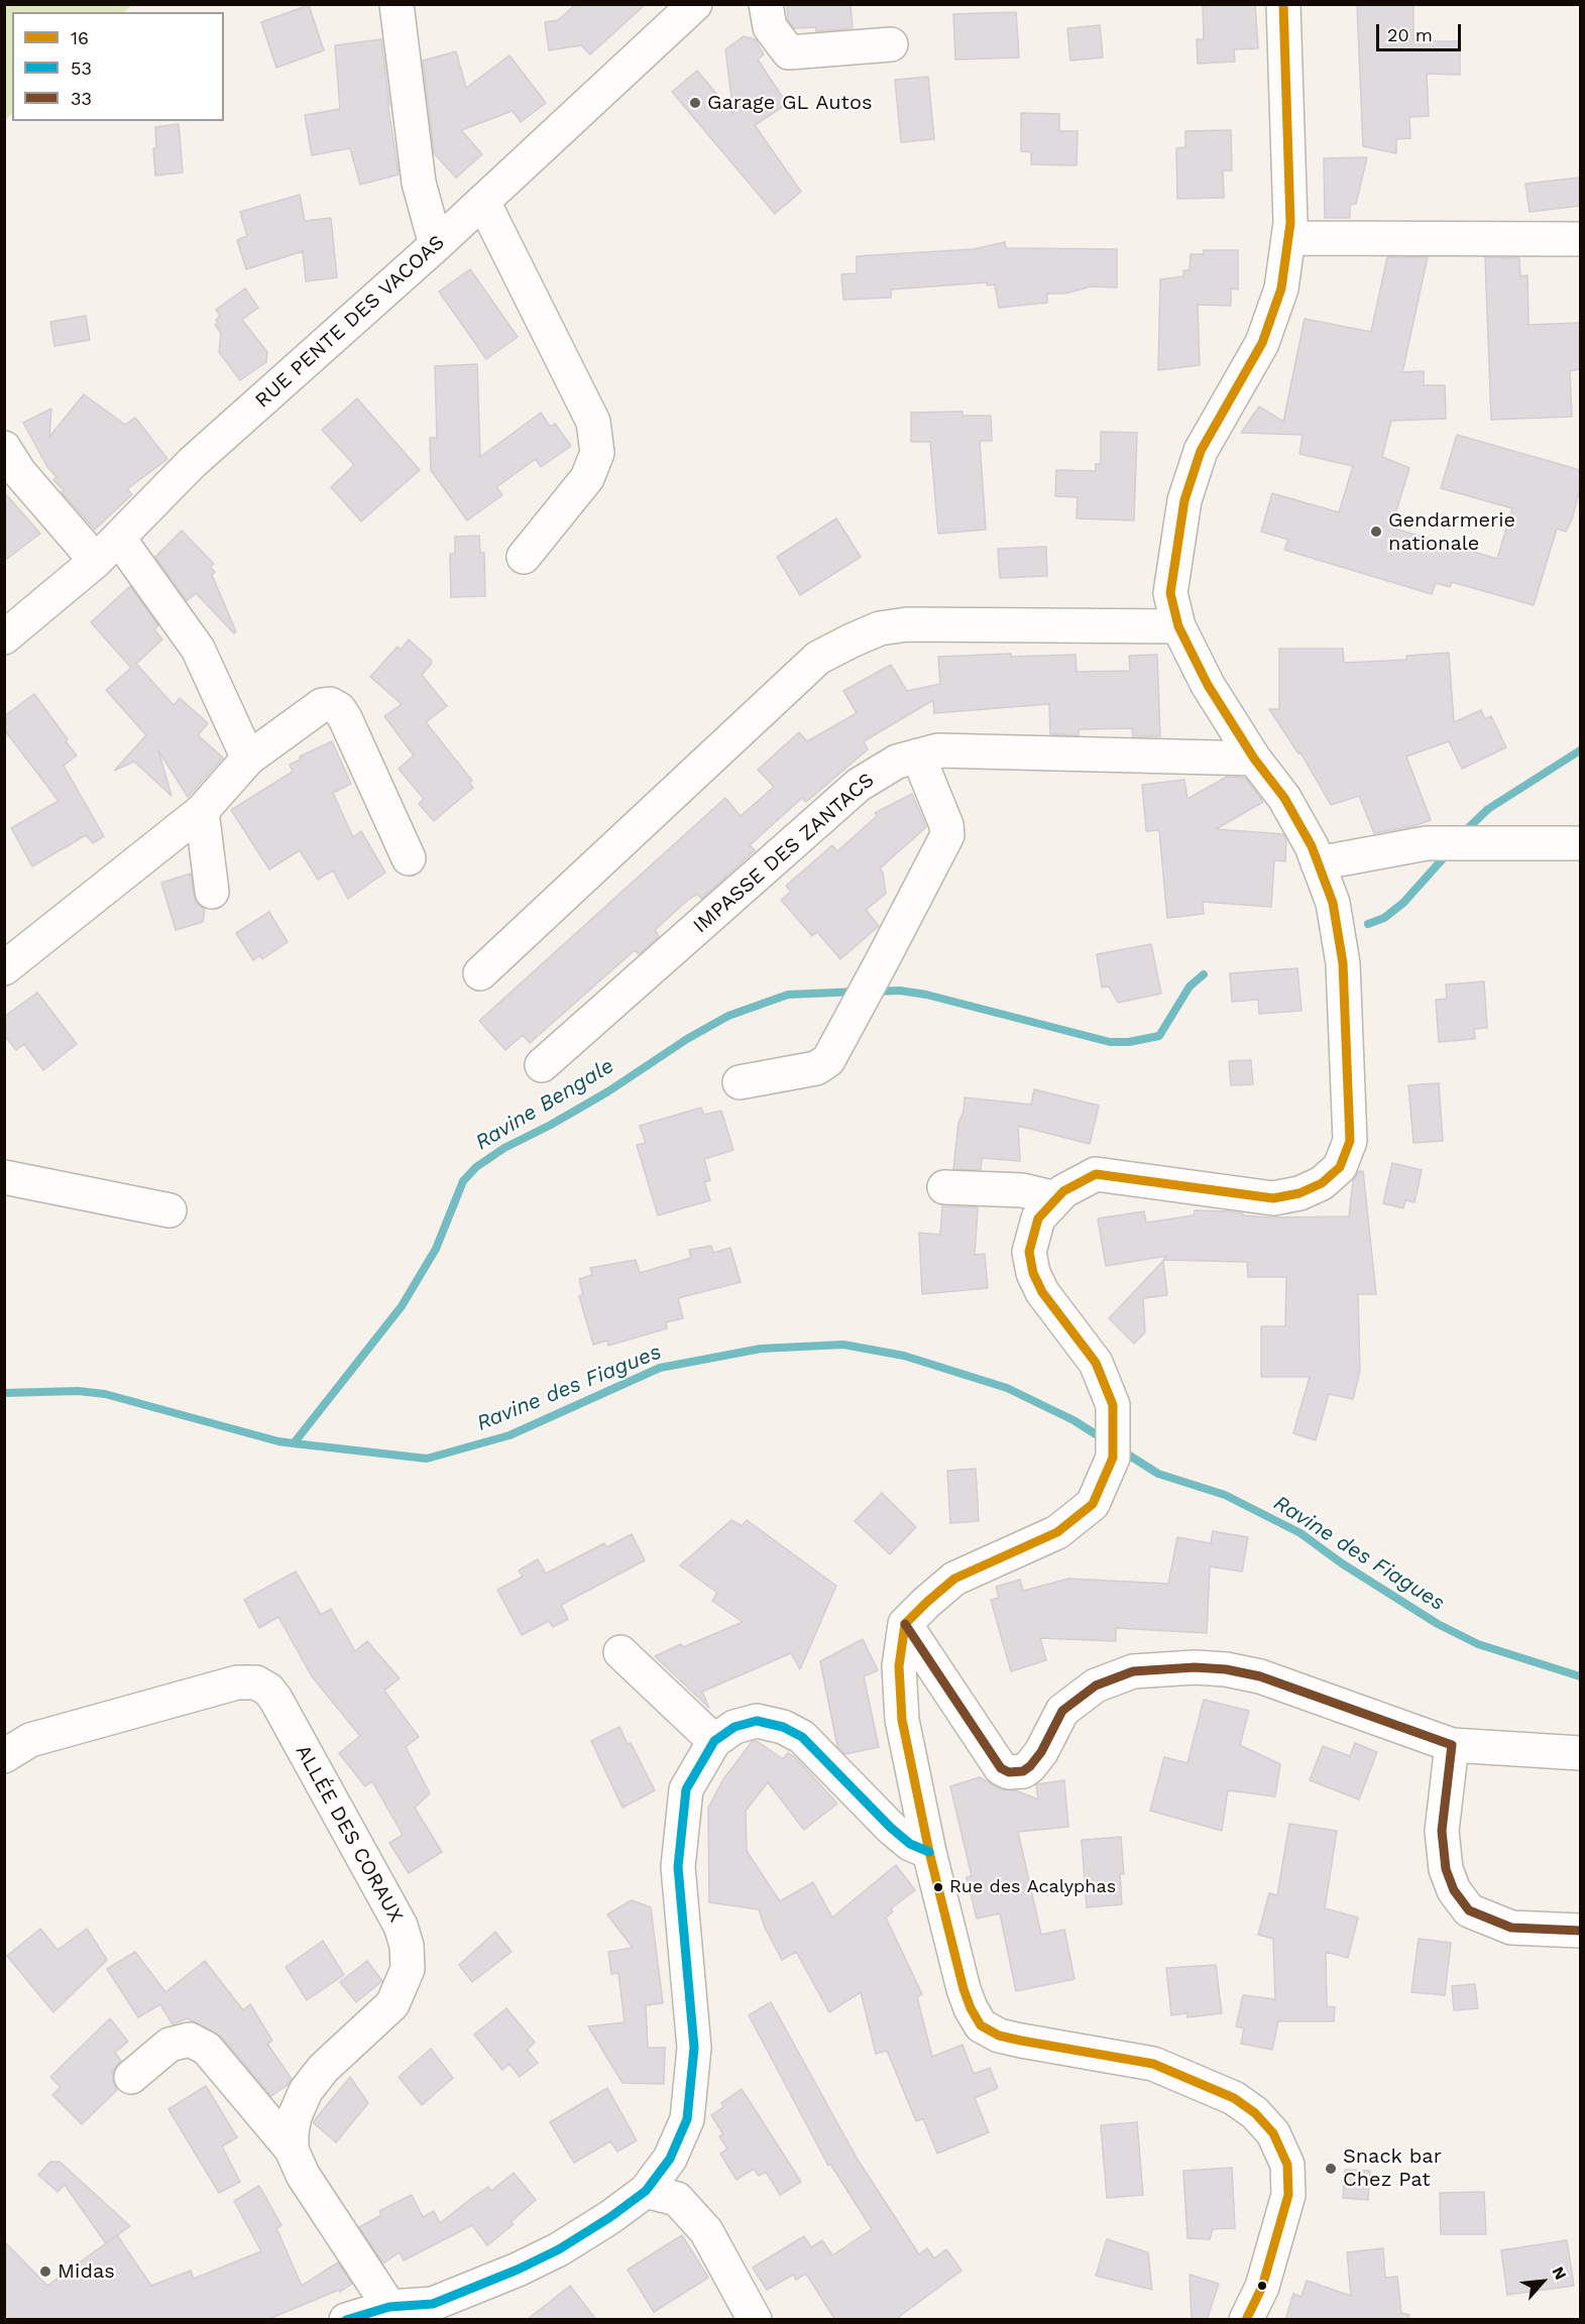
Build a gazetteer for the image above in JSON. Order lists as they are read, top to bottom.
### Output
{
  "streets": {
    "street": ["RUE PENTE DES VACOAS", "IMPASSE DES ZANTACS", "ALLÉE DES CORAUX"]
  },
  "water": ["Ravine Bengale", "Ravine des Fiagues"],
  "places": [
    "Garage GL Autos",
    "Gendarmerie nationale",
    "Rue des Acalyphas",
    "Snack bar Chez Pat",
    "Midas"
  ],
  "lines": ["transit line 16", "transit line 33", "transit line 53"],
  "legend": ["16", "53", "33"],
  "scale_bar": "20 m",
  "north": "top right"
}
